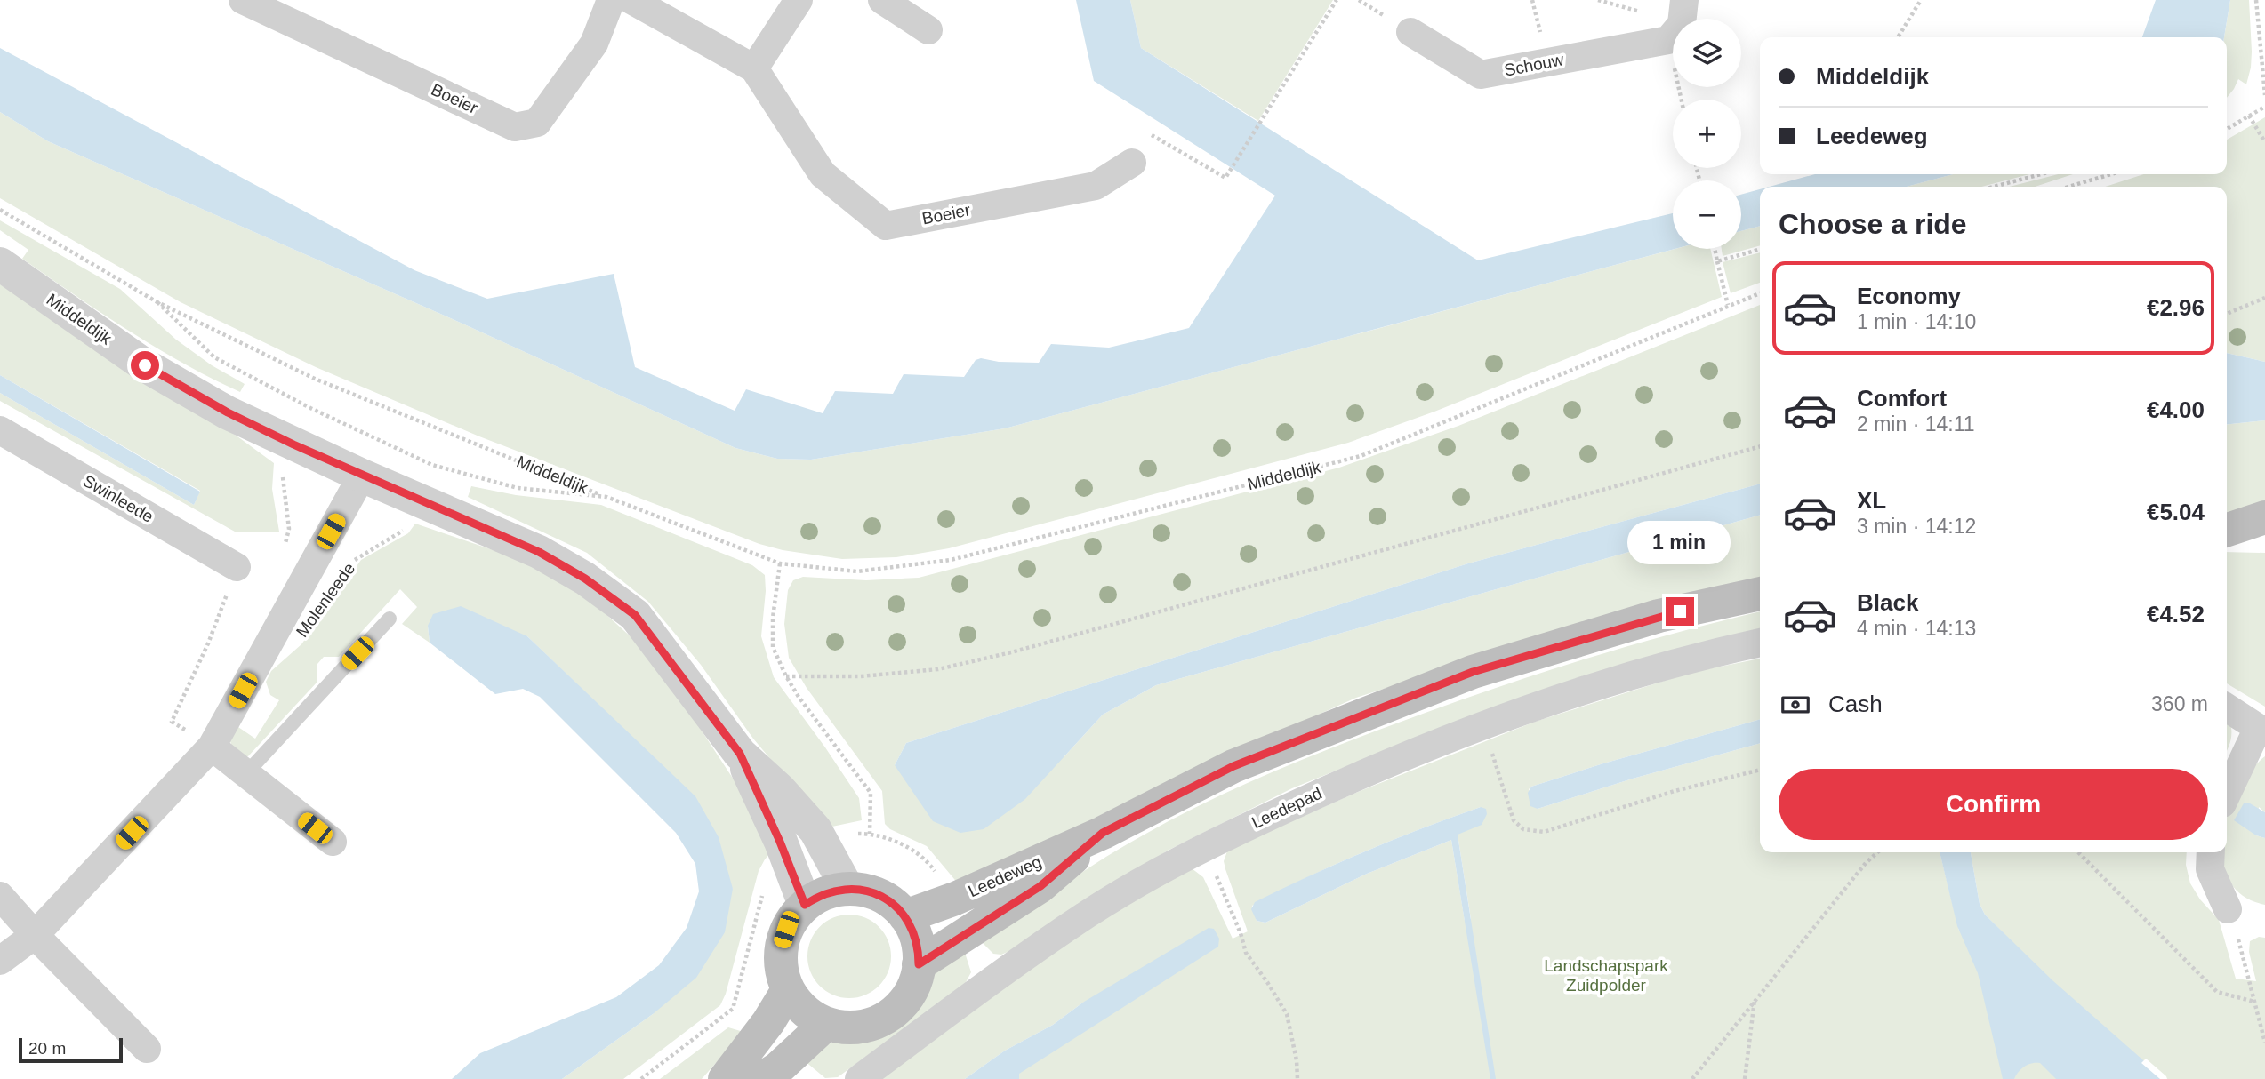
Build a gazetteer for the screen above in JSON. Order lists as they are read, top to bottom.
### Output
{
  "streets": {
    "main road": ["Leedeweg"],
    "street": [
      "Schouw",
      "Boeier",
      "Middeldijk",
      "Swinleede",
      "Molenleede",
      "Leedepad"
    ]
  },
  "crossings": [
    ["Middeldijk", "Molenleede"],
    ["Middeldijk", "Leedeweg"]
  ],
  "parks": ["Landschapspark Zuidpolder"],
  "scale_bar": "20 m",
  "page": {
    "map_buttons": ["+", "−"],
    "banner": ["Middeldijk", "Leedeweg"],
    "heading": "Choose a ride",
    "list": [
      {
        "name": "Economy",
        "note": "1 min · 14:10",
        "value": "€2.96"
      },
      {
        "name": "Comfort",
        "note": "2 min · 14:11",
        "value": "€4.00"
      },
      {
        "name": "XL",
        "note": "3 min · 14:12",
        "value": "€5.04"
      },
      {
        "name": "Black",
        "note": "4 min · 14:13",
        "value": "€4.52"
      }
    ],
    "bubble": "1 min",
    "pay": ["Cash", "360 m"],
    "buttons": "Confirm",
    "scale": "20 m"
  }
}
